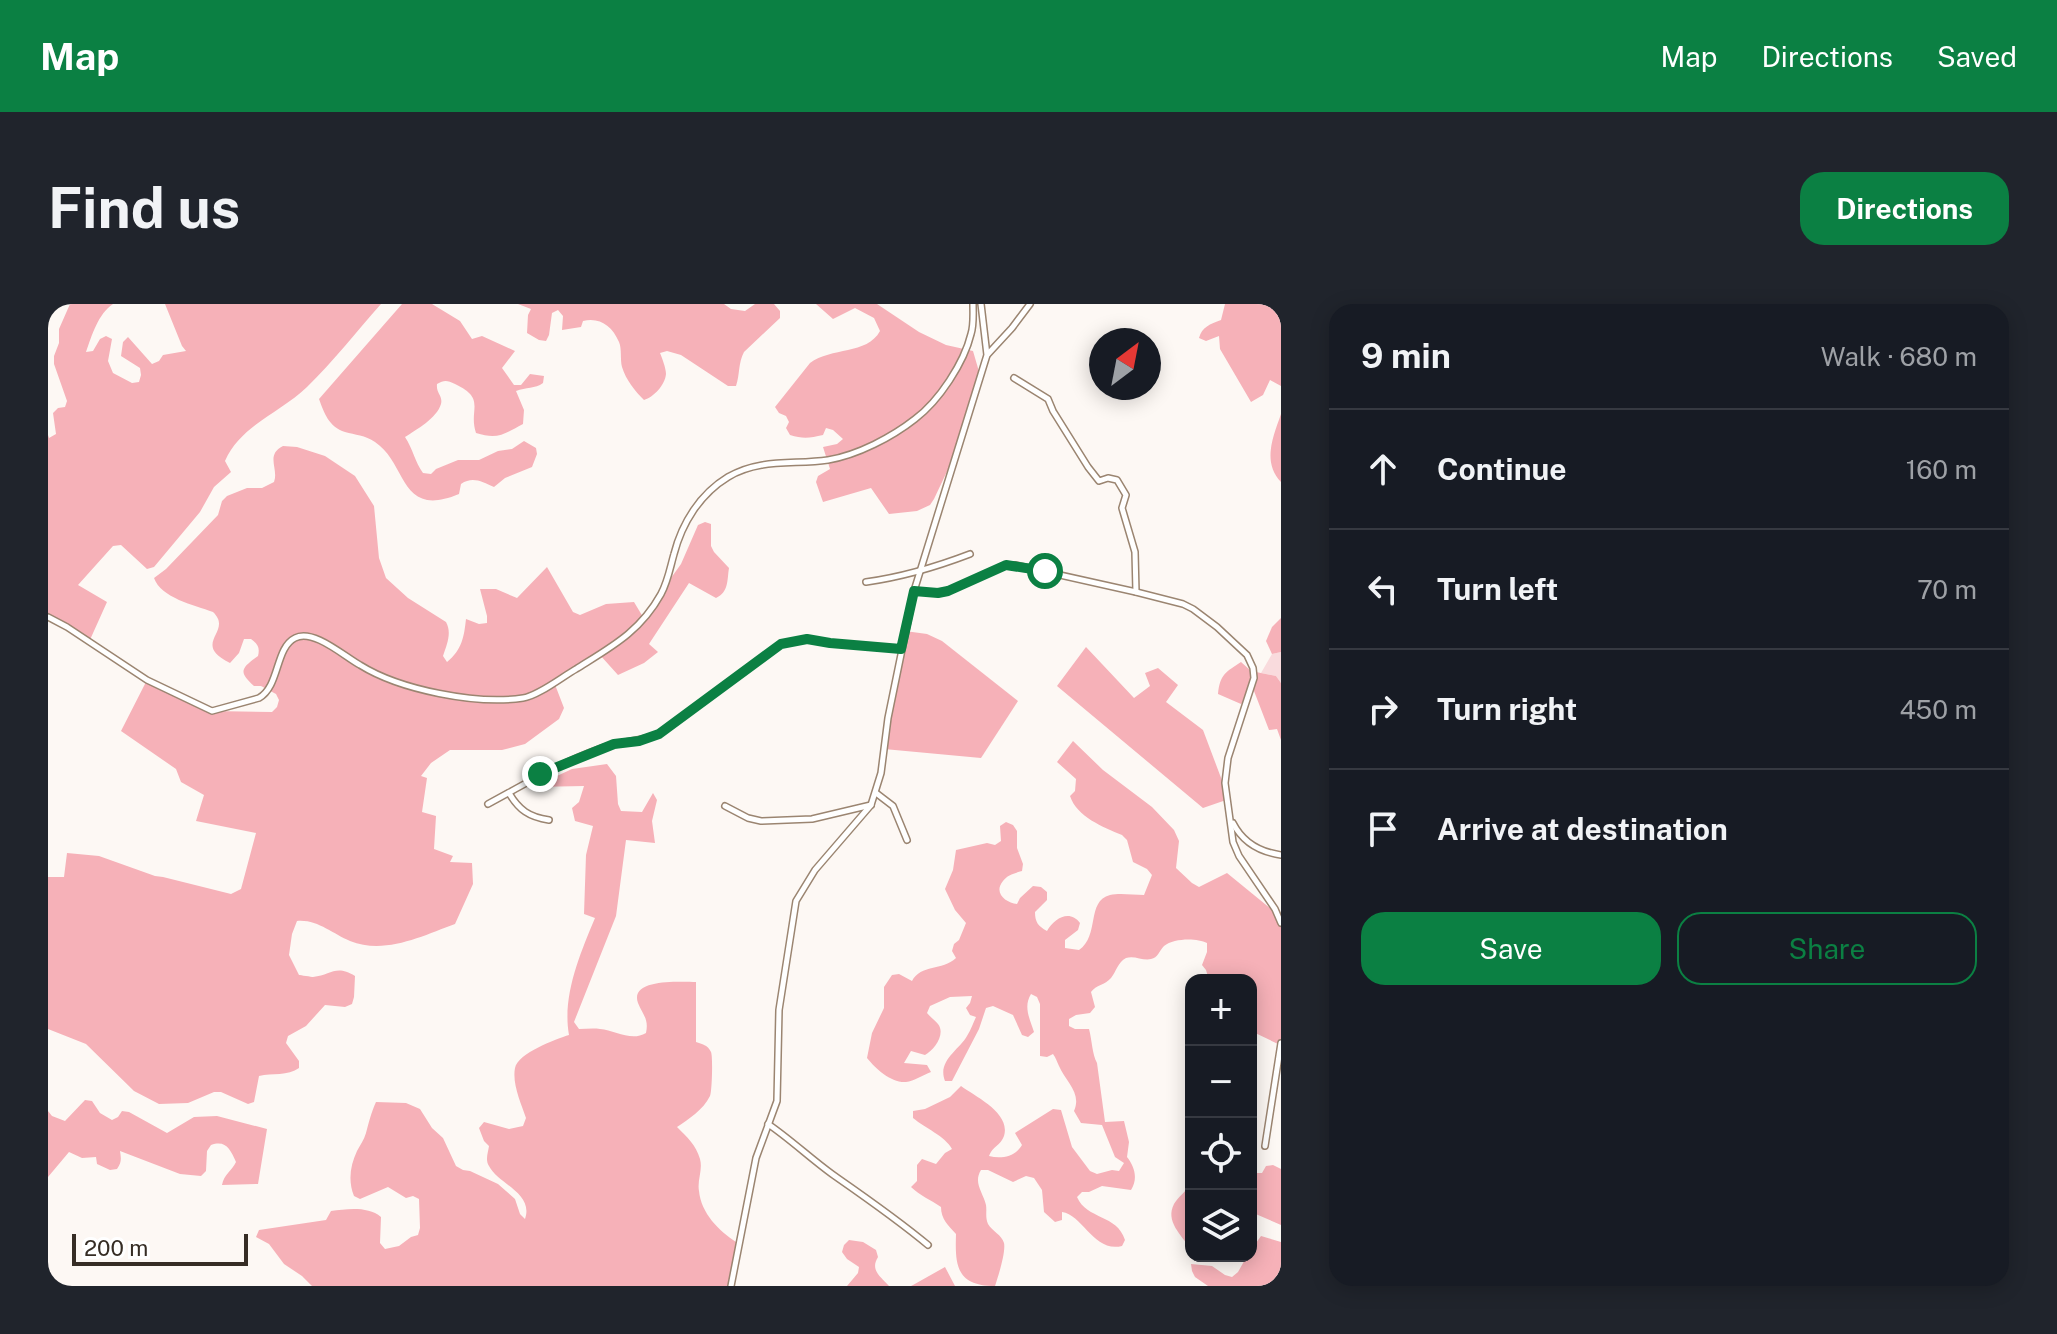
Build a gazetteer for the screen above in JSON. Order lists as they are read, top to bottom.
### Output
{
  "scale_bar": "200 m",
  "north": "top right",
  "page": {
    "header": "Map",
    "nav": ["Map", "Directions", "Saved"],
    "buttons": [
      "Directions",
      ["Save", "Share"]
    ],
    "title": "Find us",
    "heading": ["9 min", "Walk · 680 m"],
    "list": [
      ["Continue", "160 m"],
      ["Turn left", "70 m"],
      ["Turn right", "450 m"],
      "Arrive at destination"
    ],
    "map_buttons": ["+", "−"],
    "scale": "200 m"
  }
}
